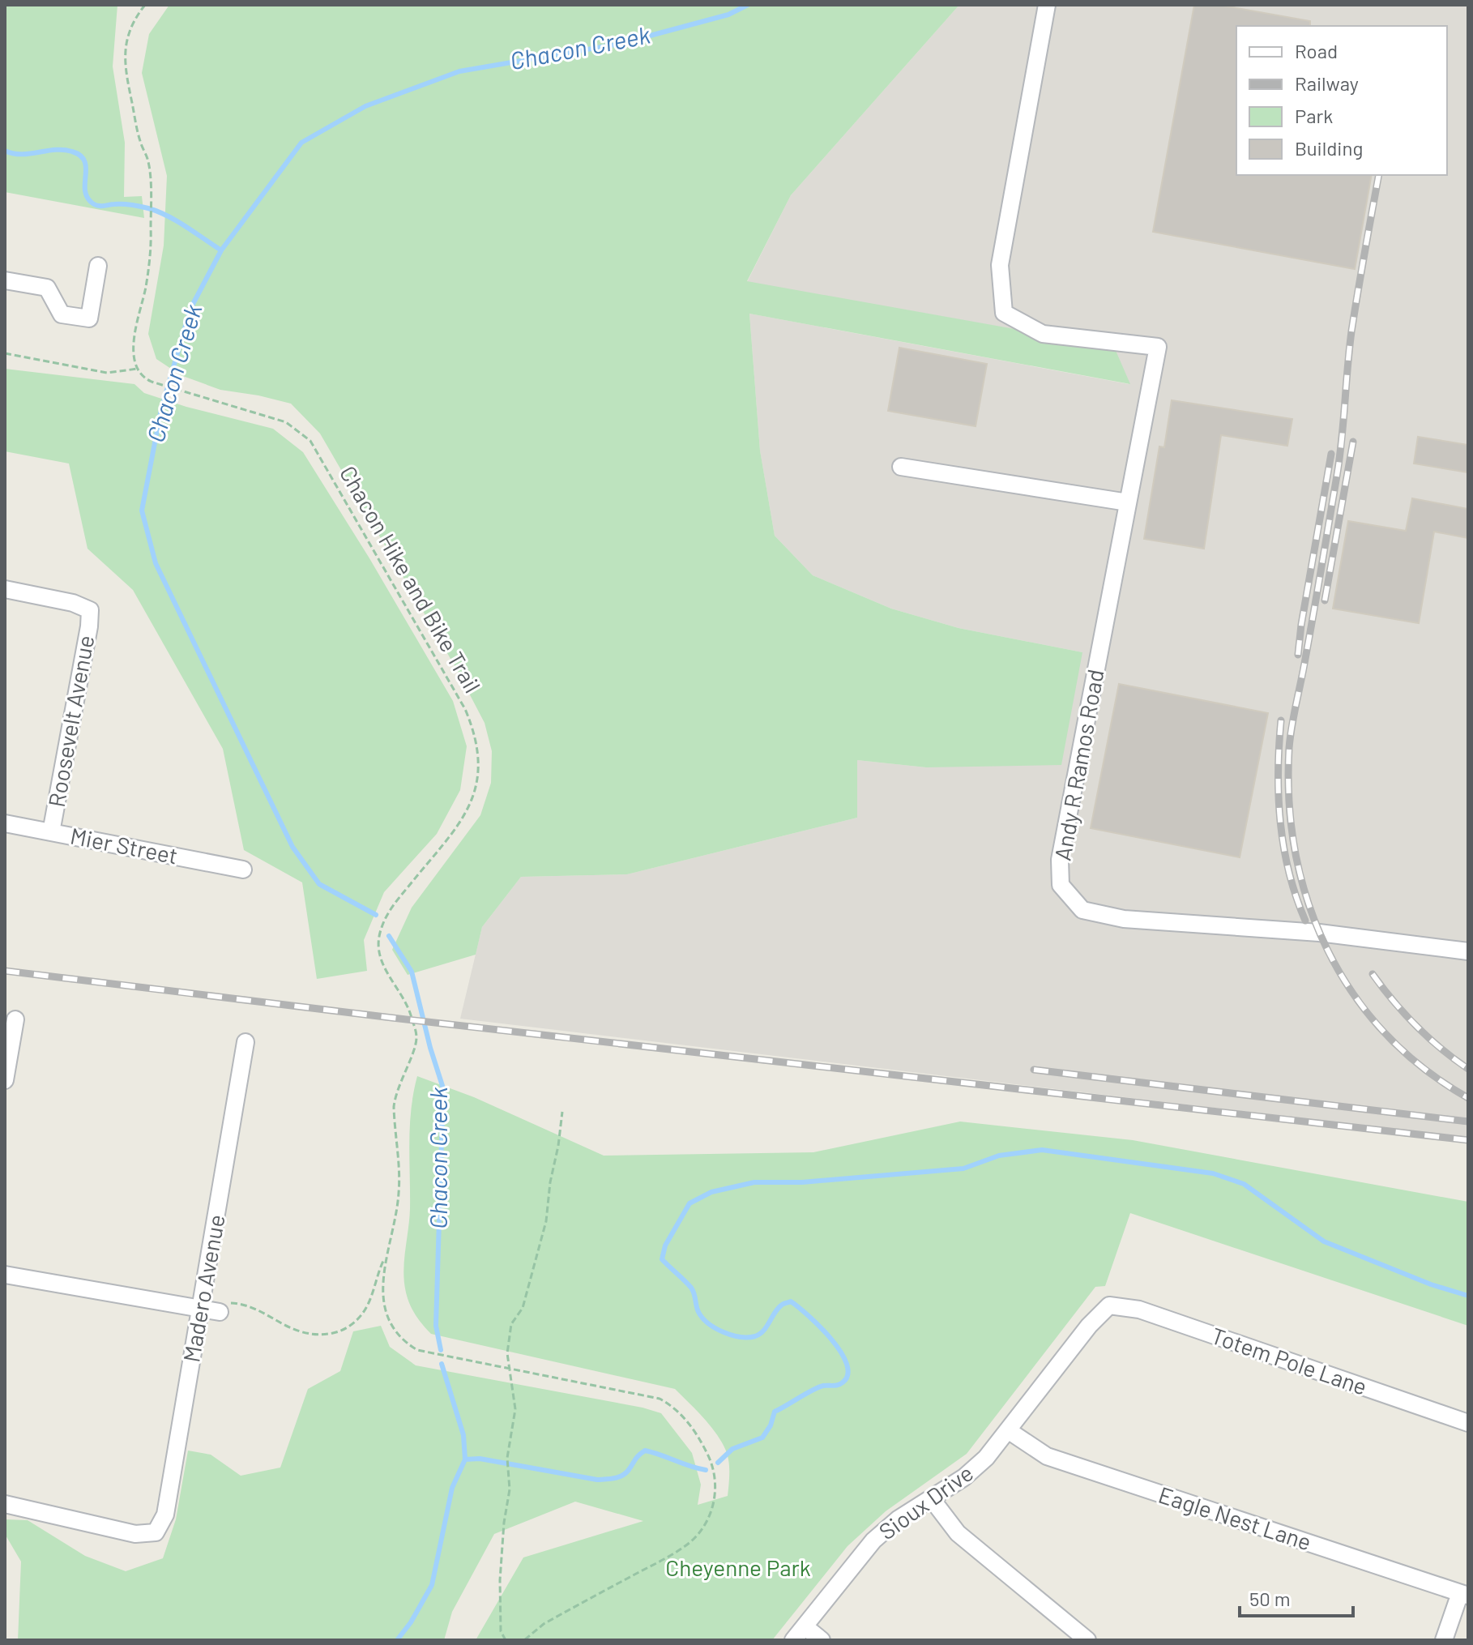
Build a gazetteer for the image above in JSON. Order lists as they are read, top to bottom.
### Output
{
  "streets": {
    "street": [
      "Roosevelt Avenue",
      "Andy R Ramos Road",
      "Mier Street",
      "Madero Avenue",
      "Totem Pole Lane",
      "Sioux Drive",
      "Eagle Nest Lane"
    ],
    "path": ["Chacon Hike and Bike Trail"]
  },
  "crossings": [
    ["Roosevelt Avenue", "Mier Street"],
    ["Totem Pole Lane", "Sioux Drive"],
    ["Sioux Drive", "Eagle Nest Lane"]
  ],
  "water": ["Chacon Creek"],
  "parks": ["Cheyenne Park"],
  "legend": [
    "Road",
    "Railway",
    "Park",
    "Building"
  ],
  "scale_bar": "50 m"
}
